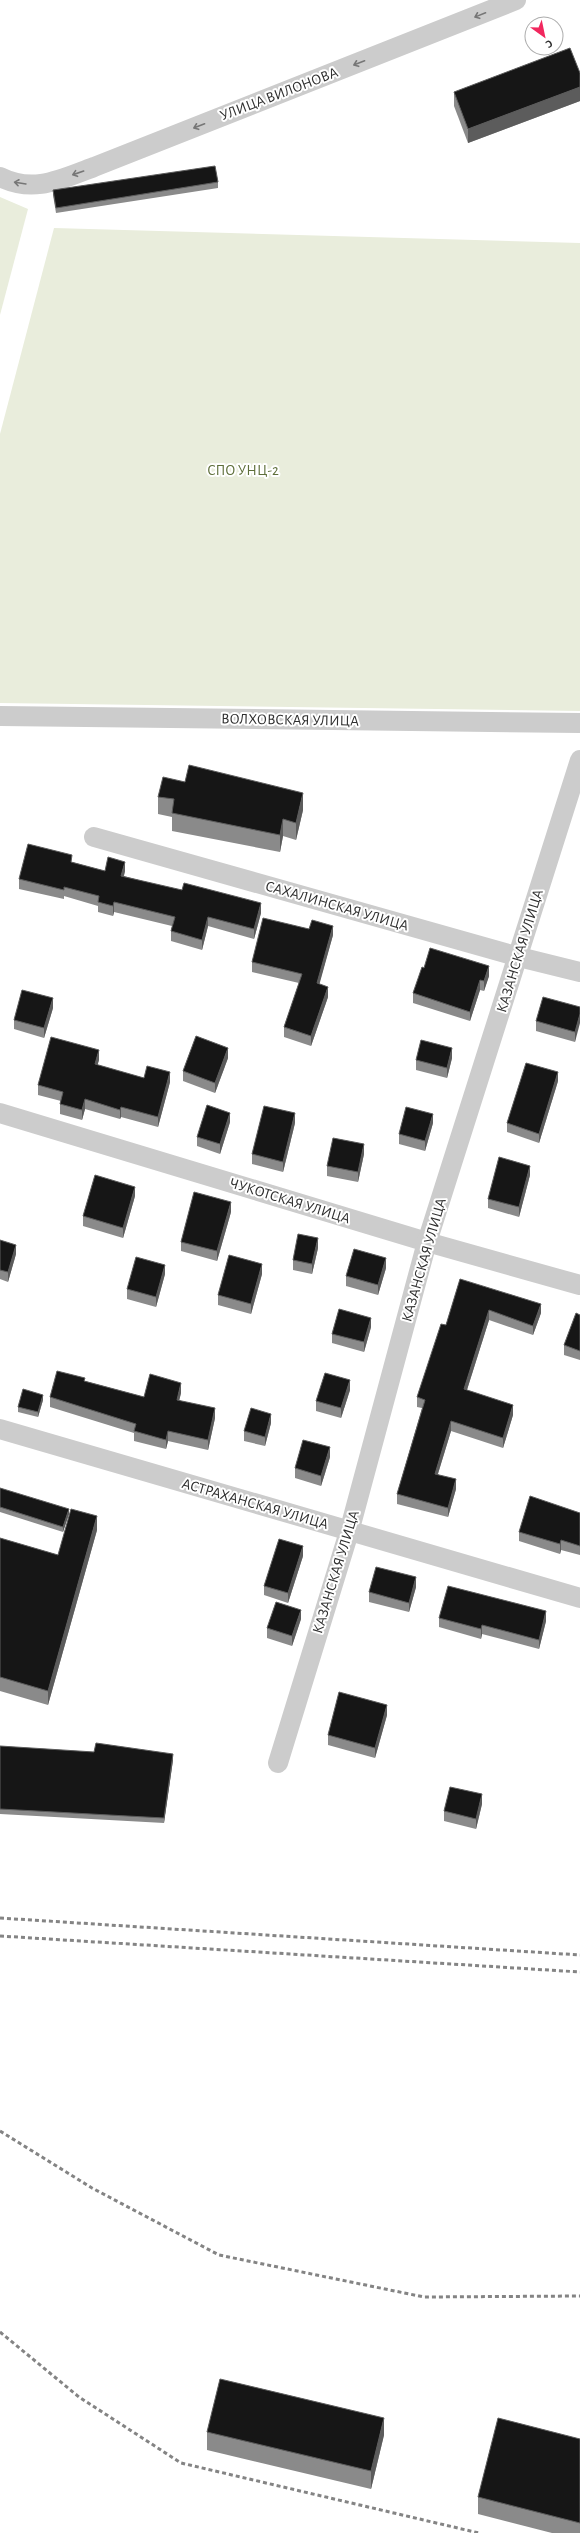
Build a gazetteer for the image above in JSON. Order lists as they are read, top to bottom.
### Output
{
  "streets": {
    "street": [
      "УЛИЦА ВИЛОНОВА",
      "ВОЛХОВСКАЯ УЛИЦА",
      "САХАЛИНСКАЯ УЛИЦА",
      "КАЗАНСКАЯ УЛИЦА",
      "ЧУКОТСКАЯ УЛИЦА",
      "АСТРАХАНСКАЯ УЛИЦА"
    ]
  },
  "crossings": [
    ["САХАЛИНСКАЯ УЛИЦА", "КАЗАНСКАЯ УЛИЦА"],
    ["КАЗАНСКАЯ УЛИЦА", "ЧУКОТСКАЯ УЛИЦА"],
    ["КАЗАНСКАЯ УЛИЦА", "АСТРАХАНСКАЯ УЛИЦА"]
  ],
  "one_way": ["УЛИЦА ВИЛОНОВА"],
  "parks": ["СПО УНЦ-2"],
  "north": "bottom right"
}
